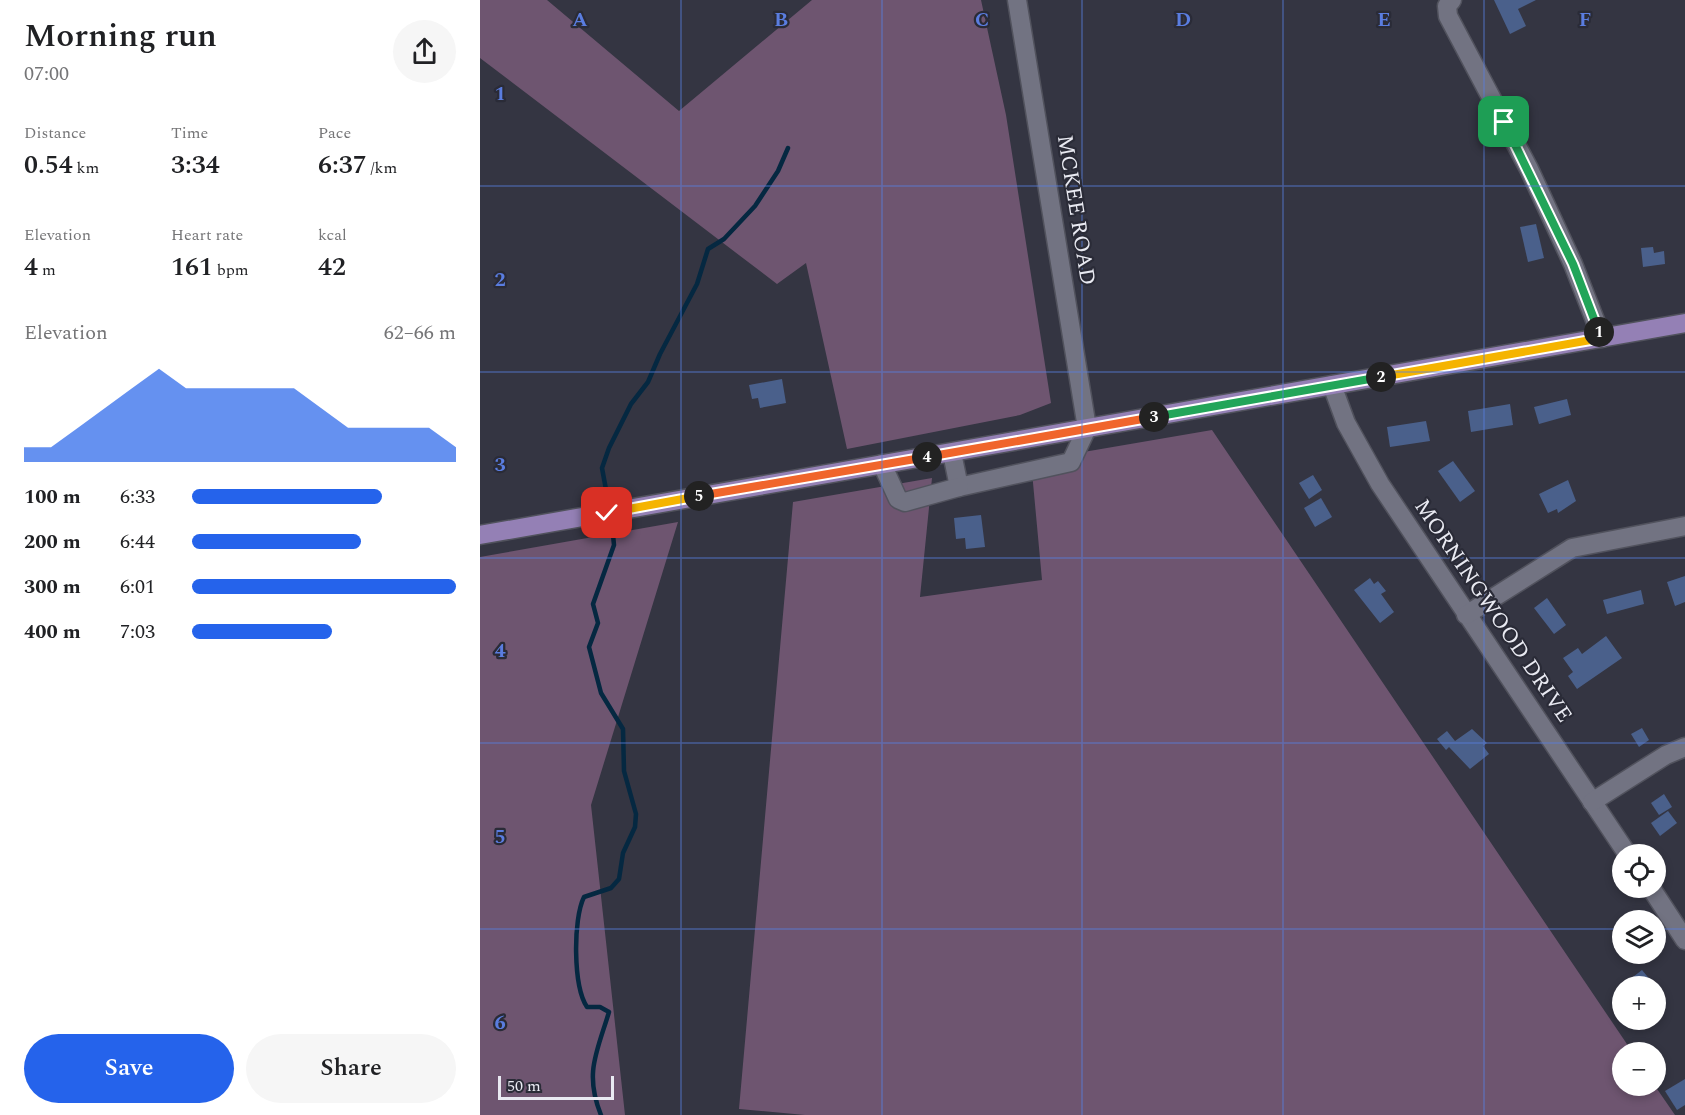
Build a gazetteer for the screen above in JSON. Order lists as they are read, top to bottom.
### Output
{
  "streets": {
    "street": ["MCKEE ROAD", "MORNINGWOOD DRIVE"]
  },
  "scale_bar": "50 m",
  "page": {
    "heading": ["Morning run", "07:00"],
    "stats": [
      ["Distance", "0.54 km"],
      ["Time", "3:34"],
      ["Pace", "6:37 /km"],
      ["Elevation", "4 m"],
      ["Heart rate", "161 bpm"],
      ["kcal", "42"]
    ],
    "chart": ["Elevation", "62–66 m"],
    "pins": [
      "1",
      "2",
      "3",
      "4",
      "5"
    ],
    "list": [
      {
        "name": "100 m",
        "note": "6:33"
      },
      {
        "name": "200 m",
        "note": "6:44"
      },
      {
        "name": "300 m",
        "note": "6:01"
      },
      {
        "name": "400 m",
        "note": "7:03"
      }
    ],
    "map_buttons": ["+", "−"],
    "buttons": ["Save", "Share"],
    "scale": "50 m"
  },
  "grid": {
    "columns": [
      "A",
      "B",
      "C",
      "D",
      "E",
      "F"
    ],
    "rows": [
      "1",
      "2",
      "3",
      "4",
      "5",
      "6"
    ]
  }
}
